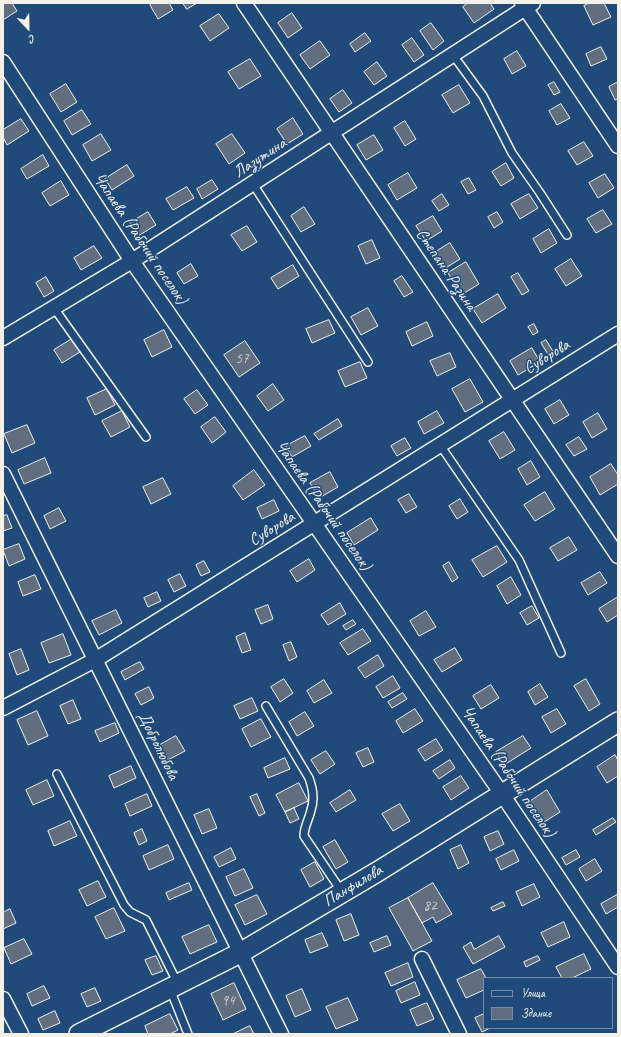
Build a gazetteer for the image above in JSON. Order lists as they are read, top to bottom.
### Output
{
  "streets": {
    "street": [
      "Лазутина",
      "Чапаева (Рабочий поселок)",
      "Степана Разина",
      "Суворова",
      "Добролюбова",
      "Панфилова"
    ]
  },
  "crossings": [
    ["Лазутина", "Чапаева (Рабочий поселок)"],
    ["Лазутина", "Степана Разина"],
    ["Чапаева (Рабочий поселок)", "Суворова"],
    ["Чапаева (Рабочий поселок)", "Панфилова"],
    ["Степана Разина", "Суворова"],
    ["Суворова", "Добролюбова"],
    ["Добролюбова", "Панфилова"]
  ],
  "house_numbers": ["57", "82", "94"],
  "legend": ["Улица", "Здание"],
  "north": "bottom"
}
